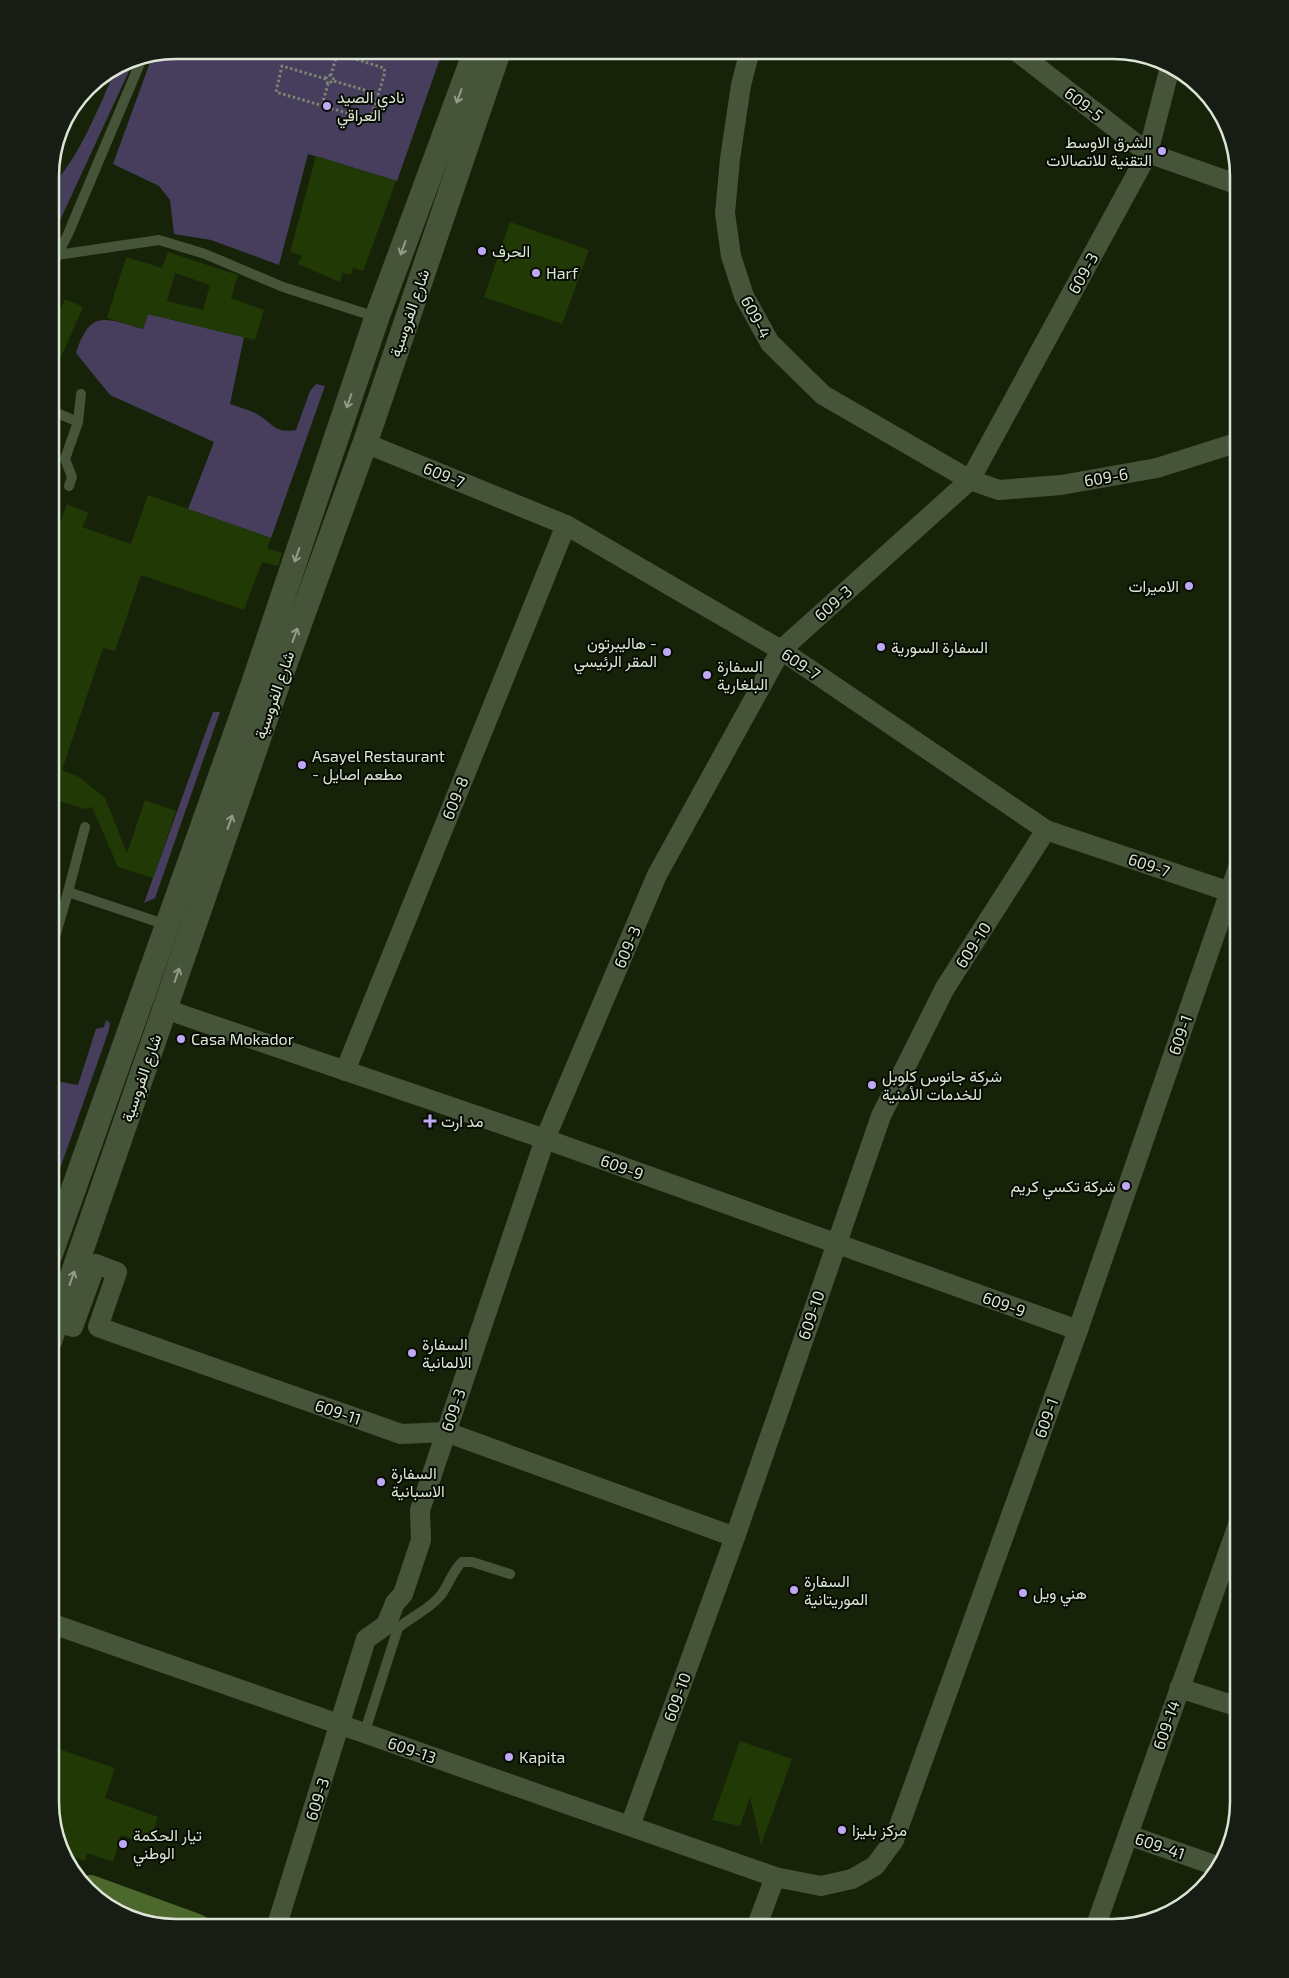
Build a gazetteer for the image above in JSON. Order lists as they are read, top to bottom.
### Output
{
  "streets": {
    "street": [
      "609-5",
      "609-3",
      "شارع الفروسية",
      "609-4",
      "609-7",
      "609-6",
      "609-8",
      "609-10",
      "609-1",
      "609-9",
      "609-11",
      "609-14",
      "609-13",
      "609-41"
    ]
  },
  "crossings": [
    ["609-5", "609-3"],
    ["609-3", "609-4"],
    ["609-3", "609-7"],
    ["609-3", "609-6"],
    ["609-3", "609-9"],
    ["609-3", "609-11"],
    ["609-3", "609-13"],
    ["شارع الفروسية", "609-7"],
    ["شارع الفروسية", "609-9"],
    ["609-4", "609-6"],
    ["609-7", "609-8"],
    ["609-7", "609-10"],
    ["609-7", "609-1"],
    ["609-8", "609-9"],
    ["609-10", "609-9"],
    ["609-10", "609-11"],
    ["609-10", "609-13"],
    ["609-1", "609-9"],
    ["609-1", "609-13"],
    ["609-14", "609-41"]
  ],
  "places": {
    "other": [
      "نادي الصيد العراقي",
      "الشرق الاوسط التقنية للاتصالات",
      "الحرف",
      "Harf",
      "الاميرات",
      "السفارة السورية",
      "هاليبرتون - المقر الرئيسي",
      "السفارة البلغارية",
      "Asayel Restaurant - مطعم اصايل",
      "Casa Mokador",
      "شركة جانوس كلوبل للخدمات الأمنية",
      "شركة تكسي كريم",
      "السفارة الالمانية",
      "السفارة الاسبانية",
      "السفارة الموريتانية",
      "هني ويل",
      "Kapita",
      "مركز بليزا",
      "تيار الحكمة الوطني"
    ],
    "health": ["مد ارت"]
  }
}
